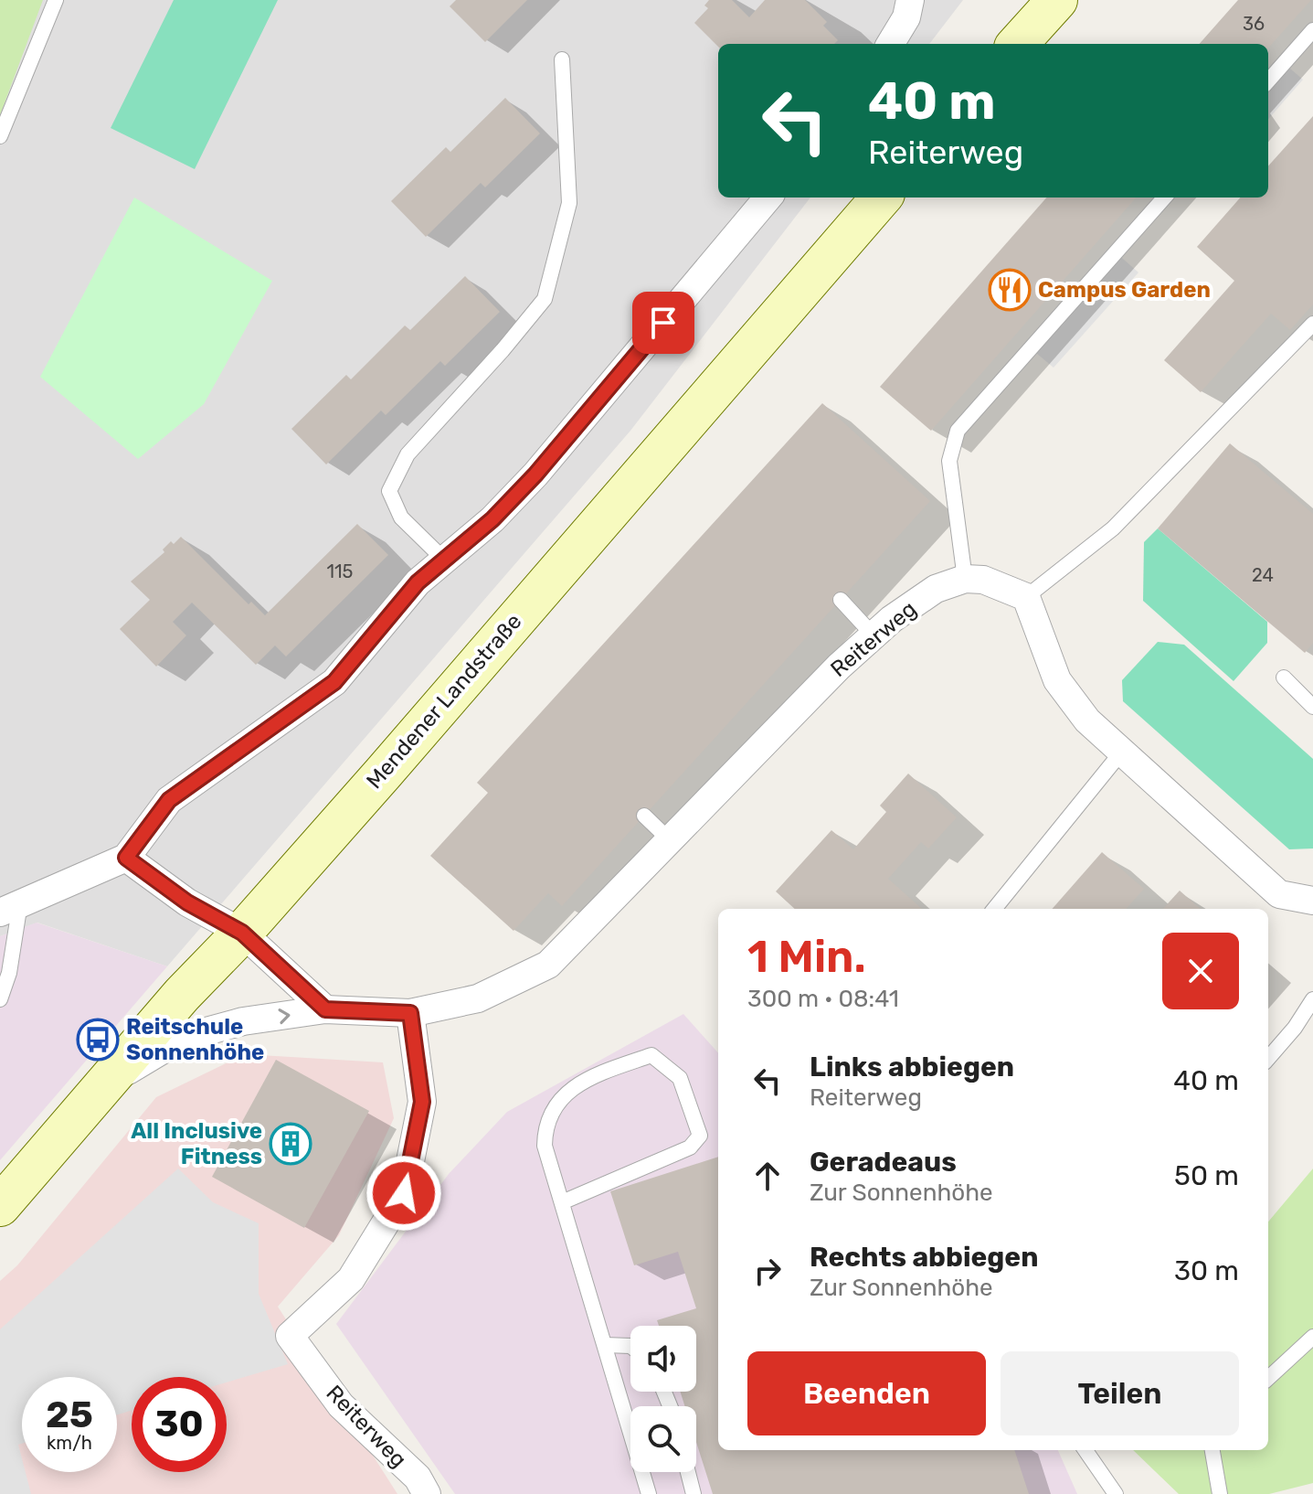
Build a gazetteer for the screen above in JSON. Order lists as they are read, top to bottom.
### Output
{
  "streets": {
    "main road": ["Mendener Landstraße"],
    "street": ["Reiterweg"]
  },
  "crossings": [
    ["Reiterweg", "Mendener Landstraße"]
  ],
  "places": {
    "restaurant": ["Campus Garden"],
    "bus stop": ["Reitschule Sonnenhöhe"],
    "building": ["All Inclusive Fitness"]
  },
  "house_numbers": ["36", "115", "24"],
  "page": {
    "turn": ["40 m", "Reiterweg"],
    "heading": ["1 Min.", "300 m · 08:41"],
    "list": [
      {
        "name": "Links abbiegen",
        "note": "Reiterweg",
        "value": "40 m"
      },
      {
        "name": "Geradeaus",
        "note": "Zur Sonnenhöhe",
        "value": "50 m"
      },
      {
        "name": "Rechts abbiegen",
        "note": "Zur Sonnenhöhe",
        "value": "30 m"
      }
    ],
    "buttons": ["Beenden", "Teilen"],
    "speed": "25 km/h",
    "limit": "30"
  }
}
